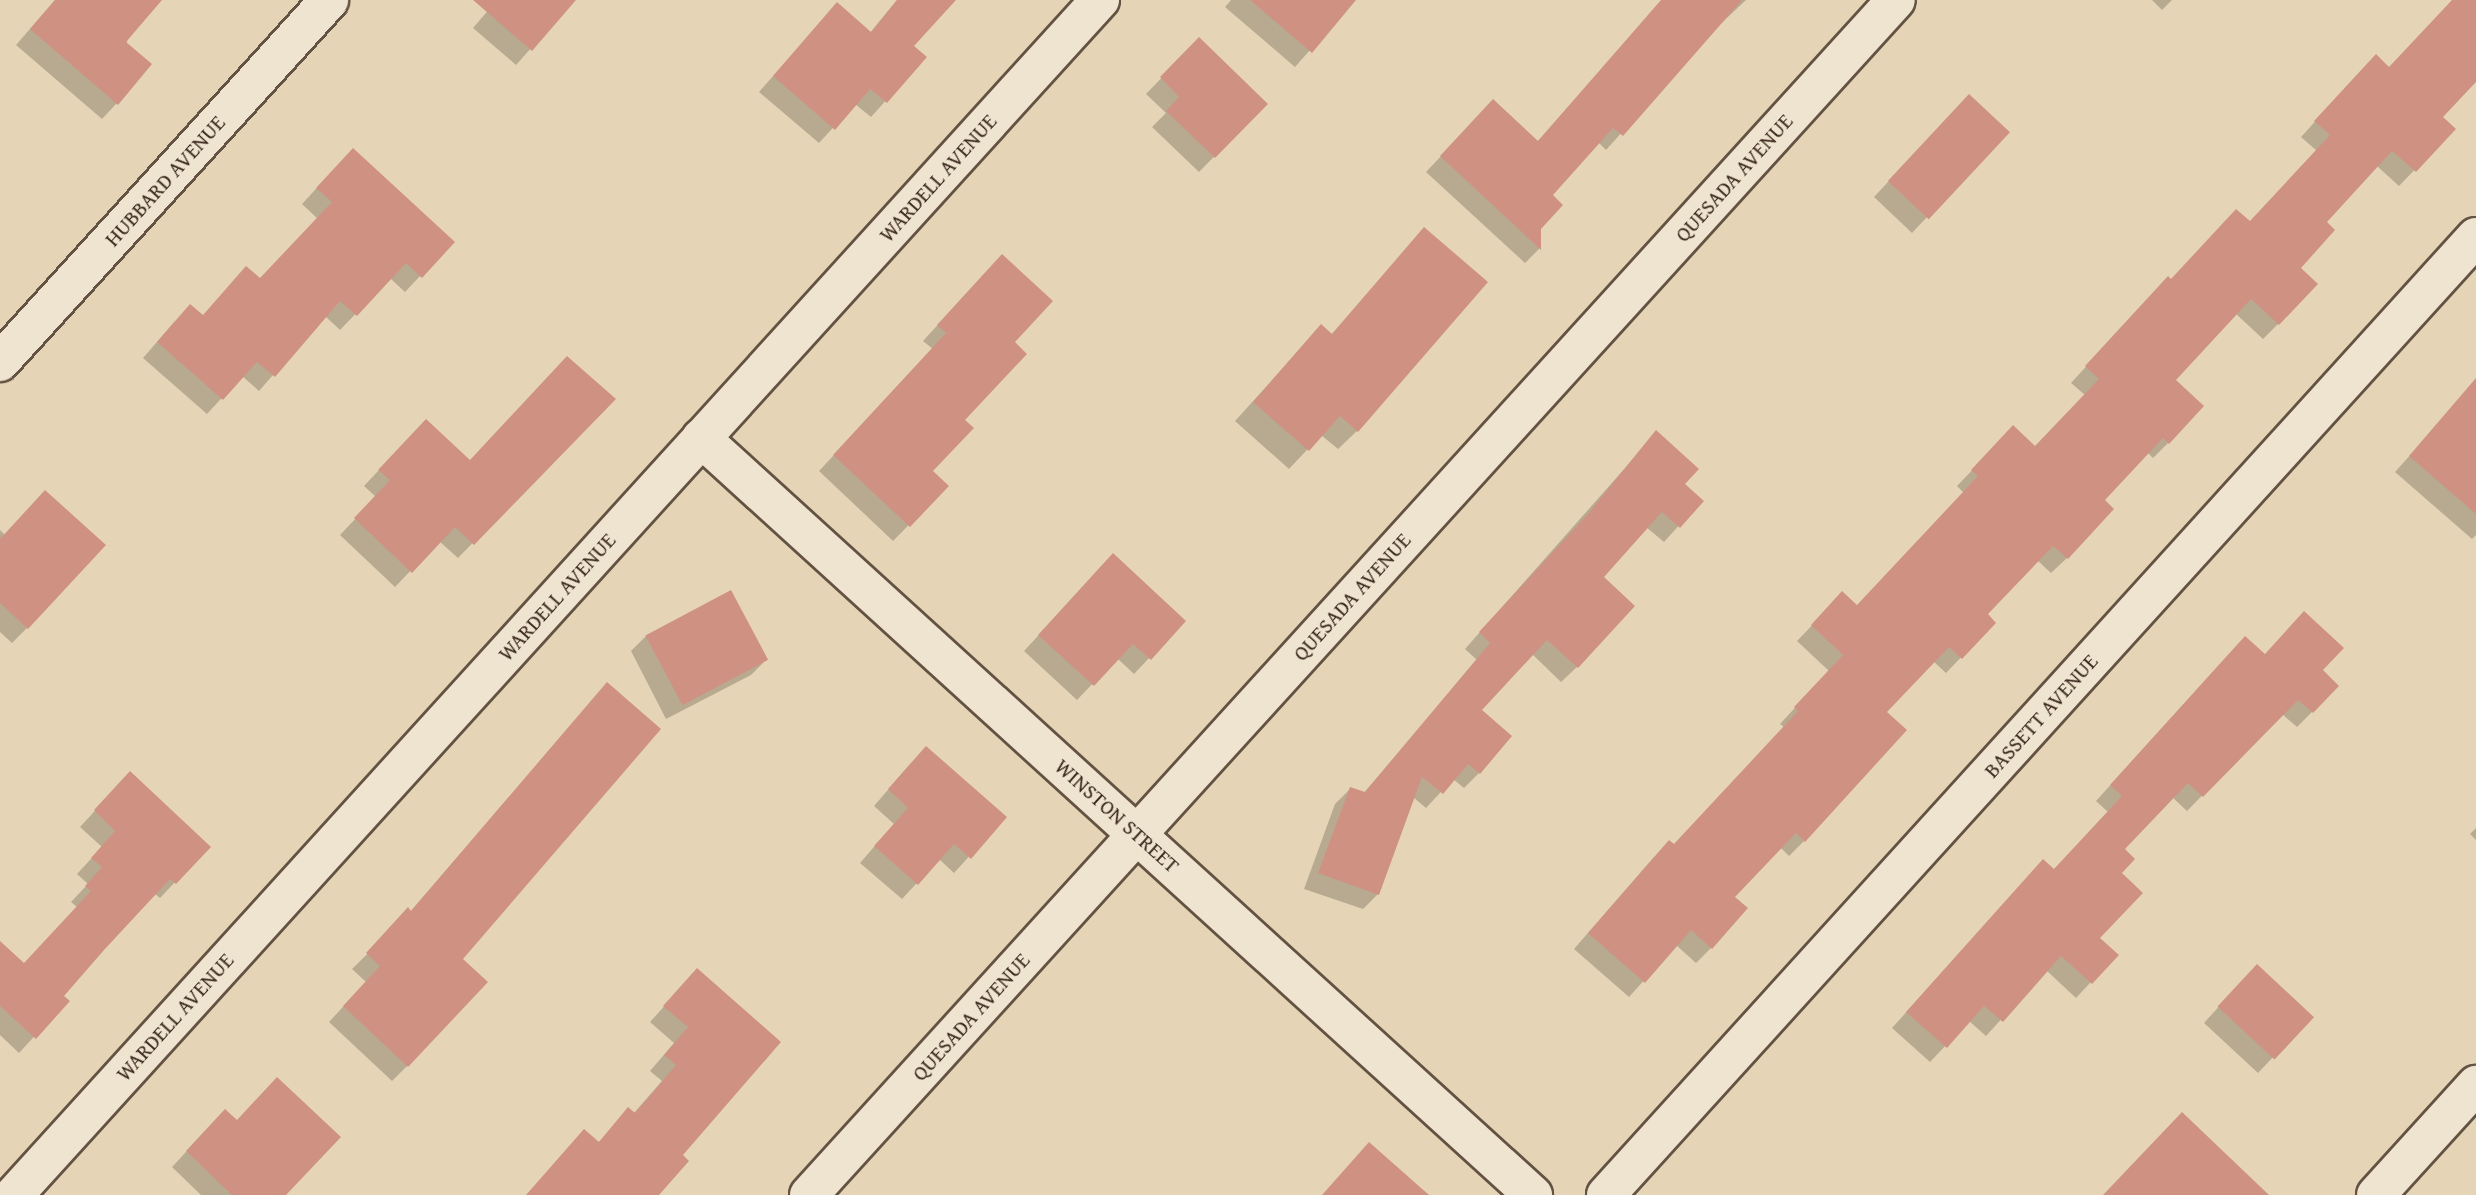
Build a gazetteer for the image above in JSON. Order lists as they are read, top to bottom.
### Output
{
  "streets": {
    "street": [
      "WARDELL AVENUE",
      "QUESADA AVENUE",
      "HUBBARD AVENUE",
      "BASSETT AVENUE",
      "WINSTON STREET"
    ]
  },
  "crossings": [
    ["WARDELL AVENUE", "WINSTON STREET"],
    ["QUESADA AVENUE", "WINSTON STREET"]
  ]
}
